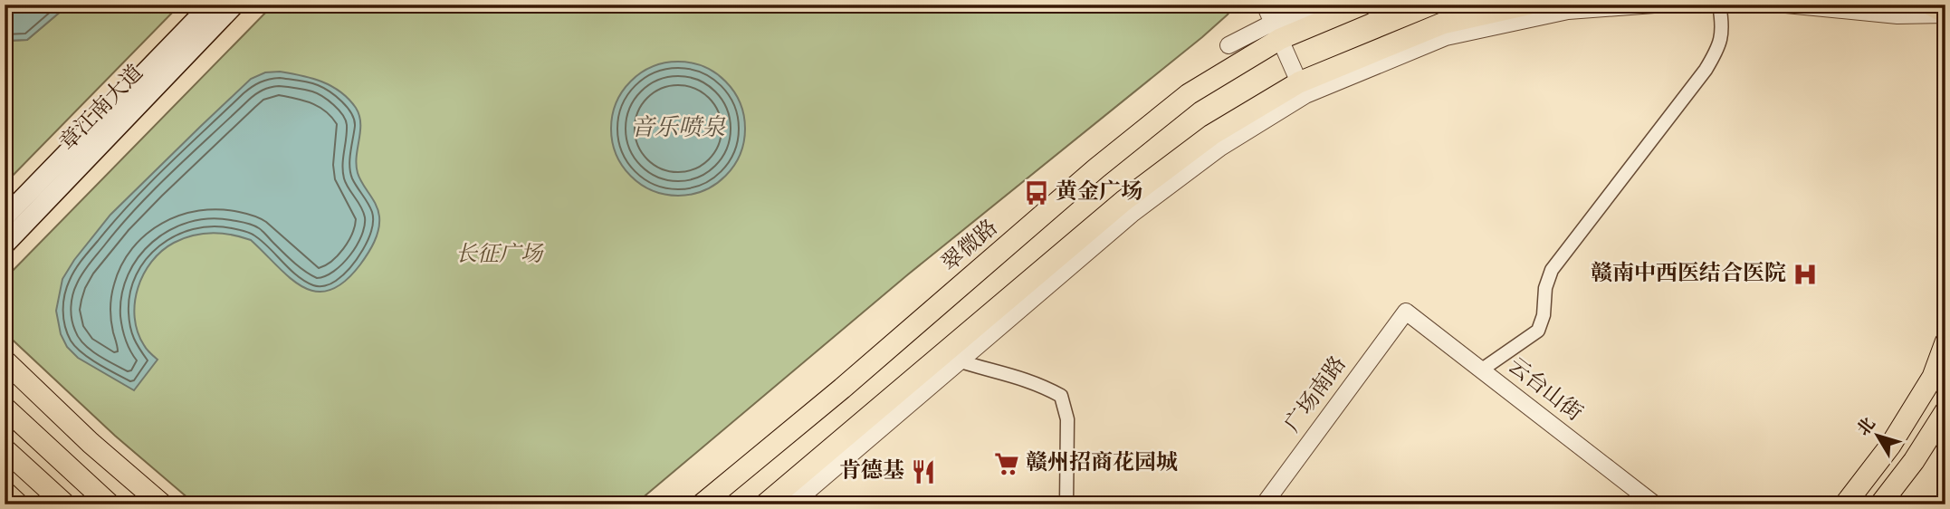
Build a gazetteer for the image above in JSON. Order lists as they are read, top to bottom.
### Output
{
  "streets": {
    "main road": ["章江南大道", "翠微路"],
    "street": ["云台山街", "广场南路"]
  },
  "crossings": [
    ["云台山街", "广场南路"]
  ],
  "water": ["音乐喷泉"],
  "parks": ["长征广场"],
  "places": {
    "bus stop": ["黄金广场"],
    "hospital": ["赣南中西医结合医院"],
    "supermarket": ["赣州招商花园城"],
    "restaurant": ["肯德基"]
  },
  "north": "top left"
}
